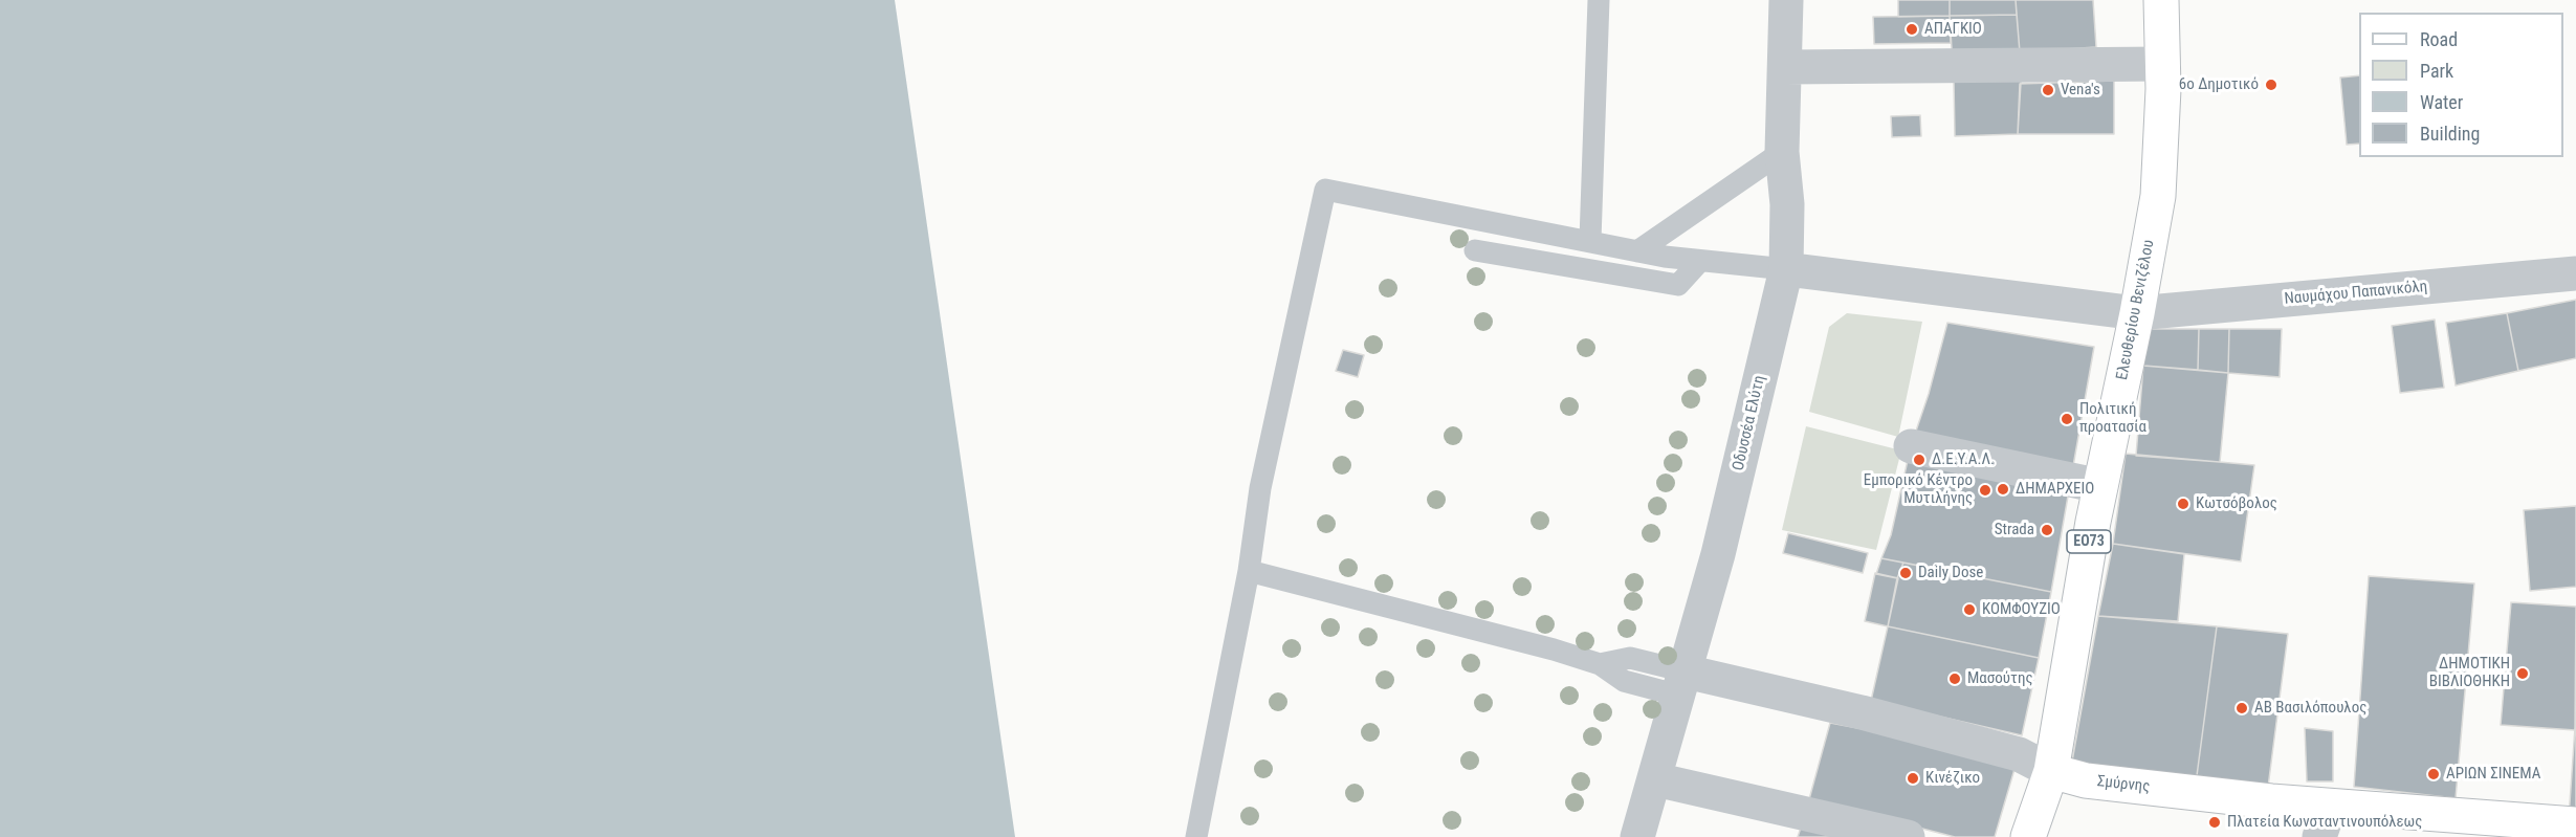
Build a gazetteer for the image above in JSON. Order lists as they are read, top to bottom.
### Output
{
  "streets": {
    "main road": ["Ελευθερίου Βενιζέλου", "ΕΟ73", "Σμύρνης"],
    "street": ["Ναυμάχου Παπανικόλη", "Οδυσσέα Ελύτη"]
  },
  "crossings": [
    ["Ναυμάχου Παπανικόλη", "Ελευθερίου Βενιζέλου"],
    ["Ναυμάχου Παπανικόλη", "Οδυσσέα Ελύτη"],
    ["Ελευθερίου Βενιζέλου", "Σμύρνης"],
    ["Οδυσσέα Ελύτη", "Σμύρνης"]
  ],
  "places": [
    "ΑΠΑΓΚΙΟ",
    "6ο Δημοτικό",
    "Vena's",
    "Πολιτική προατασία",
    "Δ.Ε.Υ.Α.Λ.",
    "ΔΗΜΑΡΧΕΙΟ",
    "Εμπορικό Κέντρο Μυτιλήνης",
    "Κωτσόβολος",
    "Strada",
    "Daily Dose",
    "ΚΟΜΦΟΥΖΙΟ",
    "ΔΗΜΟΤΙΚΗ ΒΙΒΛΙΟΘΗΚΗ",
    "Μασούτης",
    "ΑΒ Βασιλόπουλος",
    "ΑΡΙΩΝ ΣΙΝΕΜΑ",
    "Κινέζικο",
    "Πλατεία Κωνσταντινουπόλεως"
  ],
  "legend": [
    "Road",
    "Park",
    "Water",
    "Building"
  ]
}
